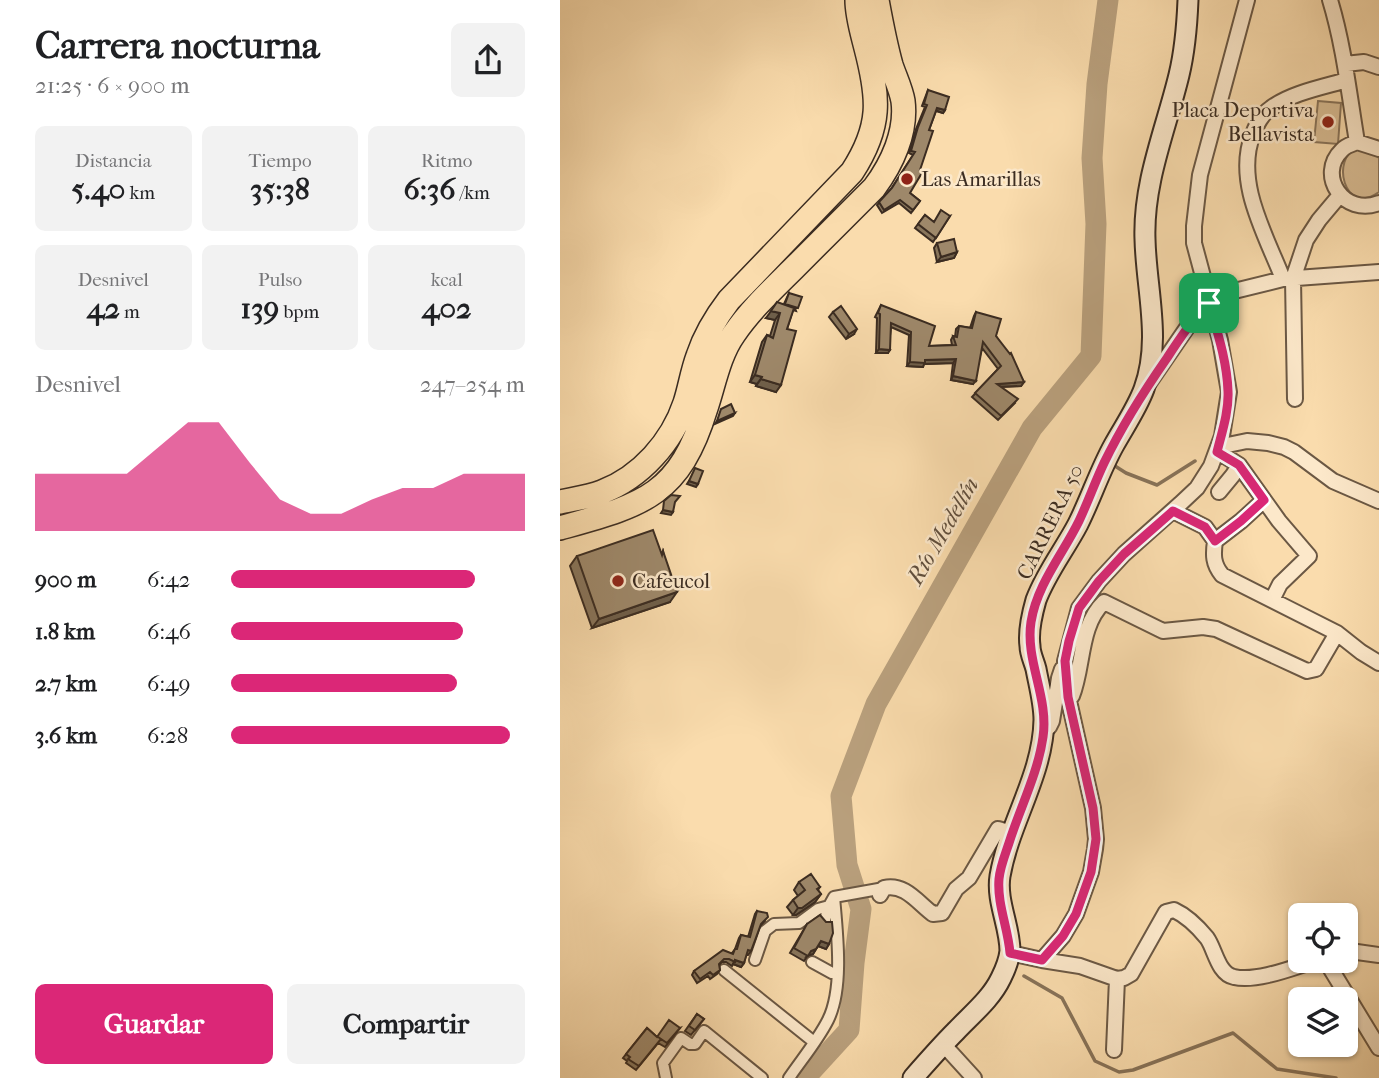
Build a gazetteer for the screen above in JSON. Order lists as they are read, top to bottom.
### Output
{
  "streets": {
    "main road": ["CARRERA 50"]
  },
  "water": ["Río Medellín"],
  "places": ["Placa Deportiva Bellavista", "Las Amarillas", "Cafeucol"],
  "page": {
    "heading": ["Carrera nocturna", "21:25 · 6 × 900 m"],
    "stats": [
      ["Distancia", "5.40 km"],
      ["Tiempo", "35:38"],
      ["Ritmo", "6:36 /km"],
      ["Desnivel", "42 m"],
      ["Pulso", "139 bpm"],
      ["kcal", "402"]
    ],
    "chart": ["Desnivel", "247–254 m"],
    "list": [
      {
        "name": "900 m",
        "note": "6:42"
      },
      {
        "name": "1.8 km",
        "note": "6:46"
      },
      {
        "name": "2.7 km",
        "note": "6:49"
      },
      {
        "name": "3.6 km",
        "note": "6:28"
      }
    ],
    "buttons": ["Guardar", "Compartir"]
  }
}
